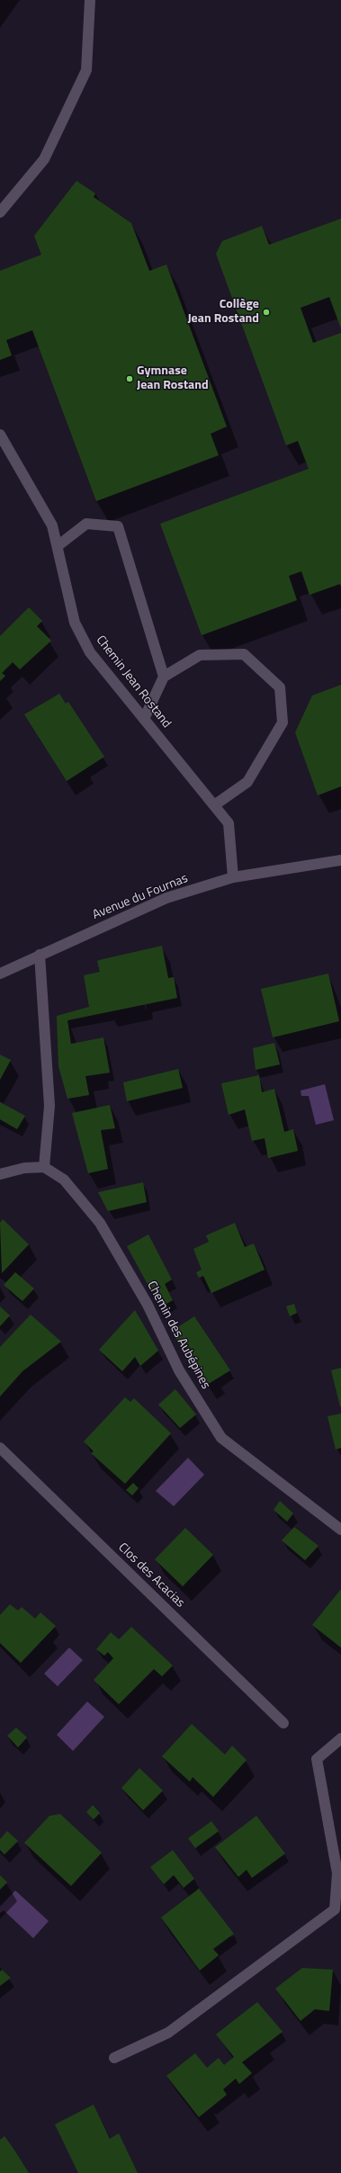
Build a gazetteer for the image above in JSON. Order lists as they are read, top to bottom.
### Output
{
  "streets": {
    "street": [
      "Chemin Jean Rostand",
      "Avenue du Fournas",
      "Chemin des Aubépines",
      "Clos des Acacias"
    ]
  },
  "crossings": [
    ["Chemin Jean Rostand", "Avenue du Fournas"]
  ],
  "places": ["Collège Jean Rostand", "Gymnase Jean Rostand"]
}
